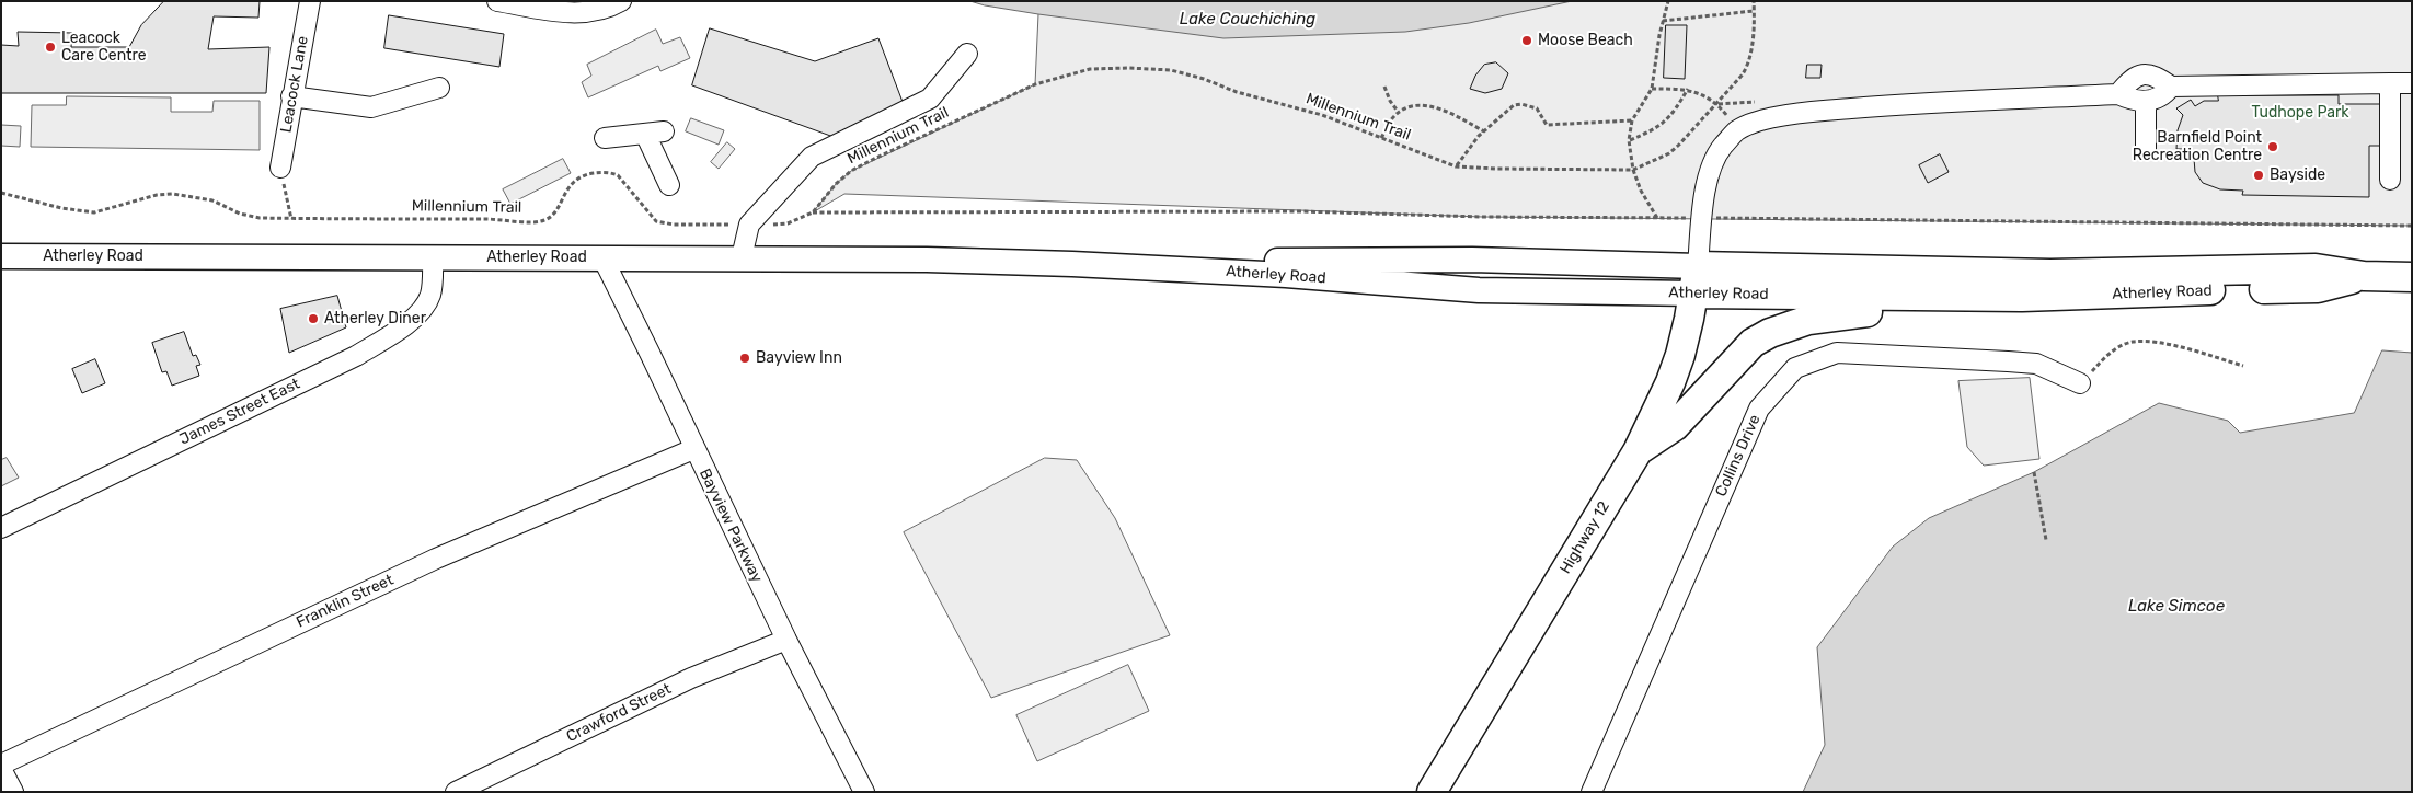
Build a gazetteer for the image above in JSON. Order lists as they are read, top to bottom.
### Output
{
  "streets": {
    "highway": ["Atherley Road", "Highway 12"],
    "street": [
      "Leacock Lane",
      "James Street East",
      "Collins Drive",
      "Bayview Parkway",
      "Franklin Street",
      "Crawford Street"
    ],
    "path": ["Millennium Trail"]
  },
  "crossings": [
    ["Atherley Road", "James Street East"],
    ["Atherley Road", "Bayview Parkway"],
    ["Atherley Road", "Highway 12"],
    ["Bayview Parkway", "Franklin Street"],
    ["Bayview Parkway", "Crawford Street"]
  ],
  "water": ["Lake Couchiching", "Lake Simcoe"],
  "parks": ["Tudhope Park"],
  "places": [
    "Moose Beach",
    "Leacock Care Centre",
    "Barnfield Point Recreation Centre",
    "Bayside",
    "Atherley Diner",
    "Bayview Inn"
  ]
}
